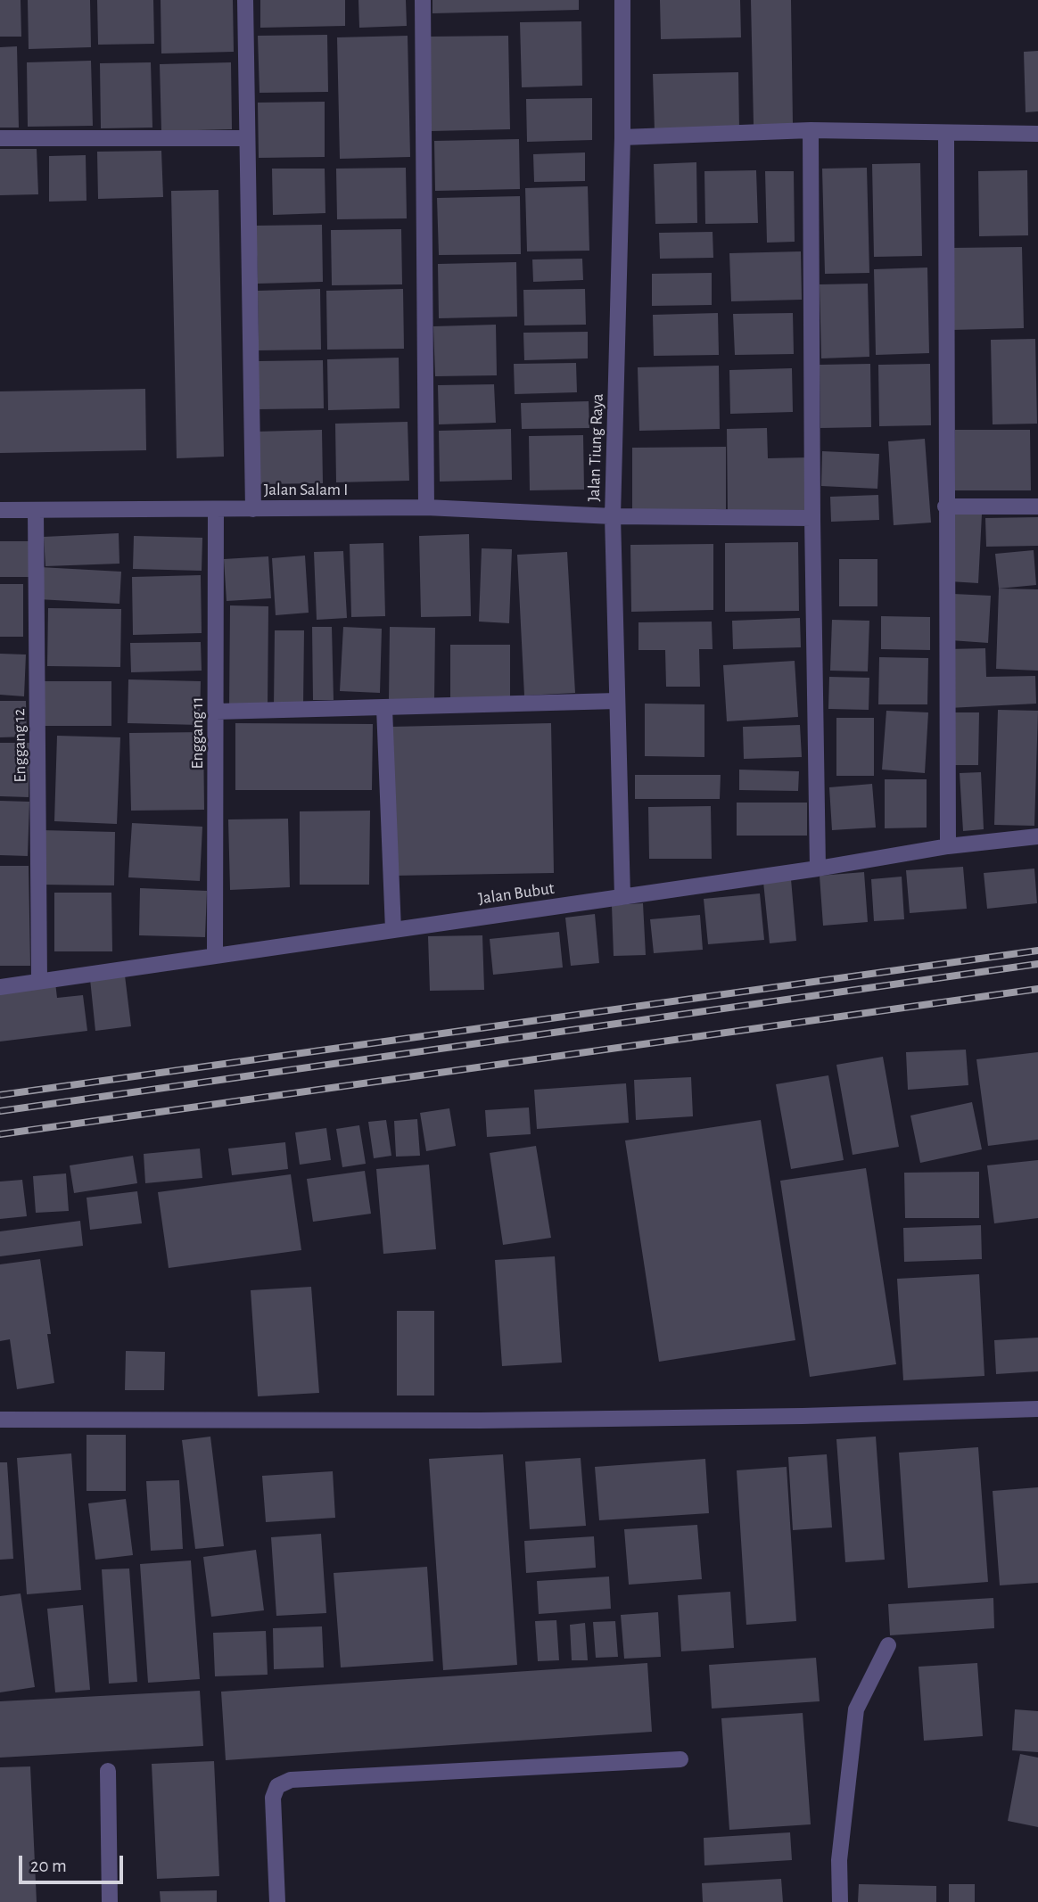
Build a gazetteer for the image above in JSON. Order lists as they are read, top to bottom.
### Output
{
  "streets": {
    "street": [
      "Jalan Tiung Raya",
      "Jalan Salam I",
      "Enggang 11",
      "Enggang 12",
      "Jalan Bubut"
    ]
  },
  "crossings": [
    ["Jalan Tiung Raya", "Jalan Salam I"],
    ["Jalan Tiung Raya", "Jalan Bubut"],
    ["Jalan Salam I", "Enggang 11"],
    ["Jalan Salam I", "Enggang 12"],
    ["Enggang 11", "Jalan Bubut"],
    ["Enggang 12", "Jalan Bubut"]
  ],
  "scale_bar": "20 m"
}
